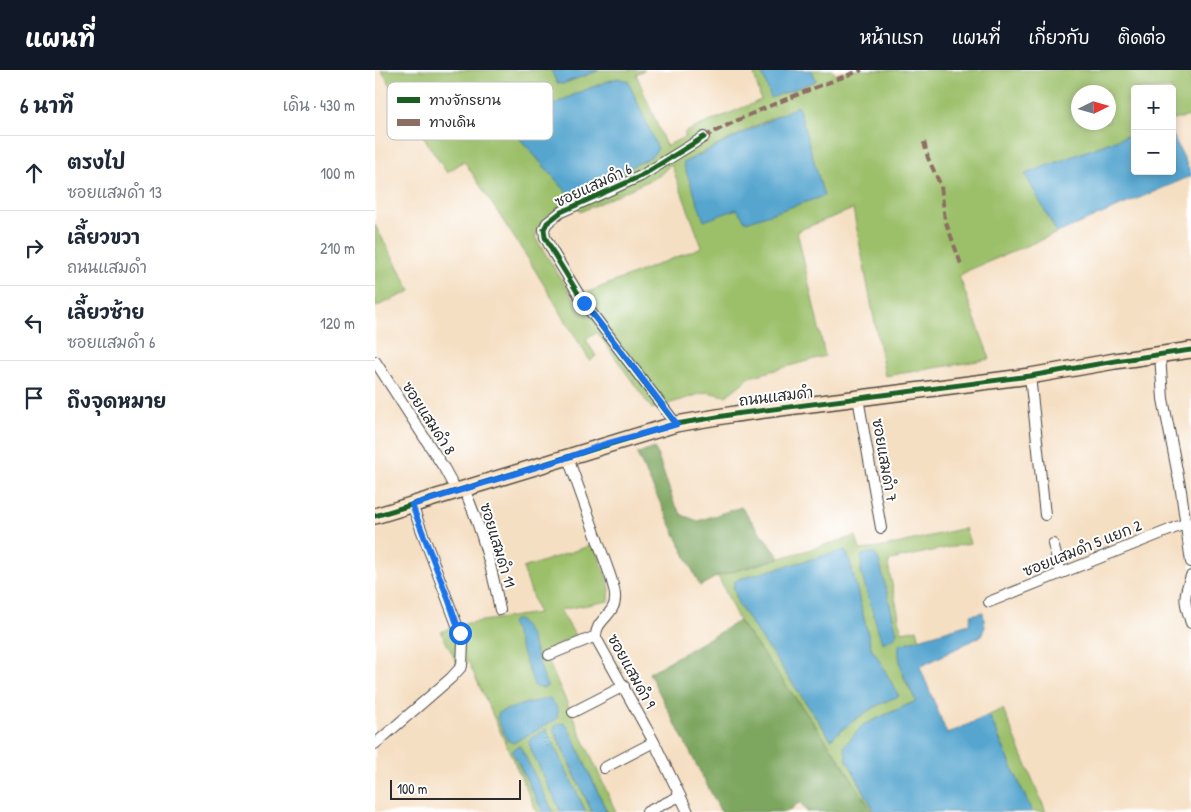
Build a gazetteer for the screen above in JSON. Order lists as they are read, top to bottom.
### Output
{
  "streets": {
    "street": [
      "ซอยแสมดำ 6",
      "ถนนแสมดำ",
      "ซอยแสมดำ 8",
      "ซอยแสมดำ 7",
      "ซอยแสมดำ 11",
      "ซอยแสมดำ 5 แยก 2",
      "ซอยแสมดำ 9"
    ]
  },
  "crossings": [
    ["ซอยแสมดำ 6", "ถนนแสมดำ"],
    ["ถนนแสมดำ", "ซอยแสมดำ 8"],
    ["ถนนแสมดำ", "ซอยแสมดำ 7"],
    ["ถนนแสมดำ", "ซอยแสมดำ 11"],
    ["ถนนแสมดำ", "ซอยแสมดำ 9"],
    ["ซอยแสมดำ 8", "ซอยแสมดำ 11"]
  ],
  "legend": ["ทางจักรยาน", "ทางเดิน"],
  "scale_bar": "100 m",
  "north": "right",
  "page": {
    "header": "แผนที่",
    "nav": [
      "หน้าแรก",
      "แผนที่",
      "เกี่ยวกับ",
      "ติดต่อ"
    ],
    "heading": ["6 นาที", "เดิน · 430 m"],
    "map_buttons": ["+", "−"],
    "list": [
      ["ตรงไป", "ซอยแสมดำ 13", "100 m"],
      ["เลี้ยวขวา", "ถนนแสมดำ", "210 m"],
      ["เลี้ยวซ้าย", "ซอยแสมดำ 6", "120 m"],
      "ถึงจุดหมาย"
    ],
    "scale": "100 m"
  }
}
